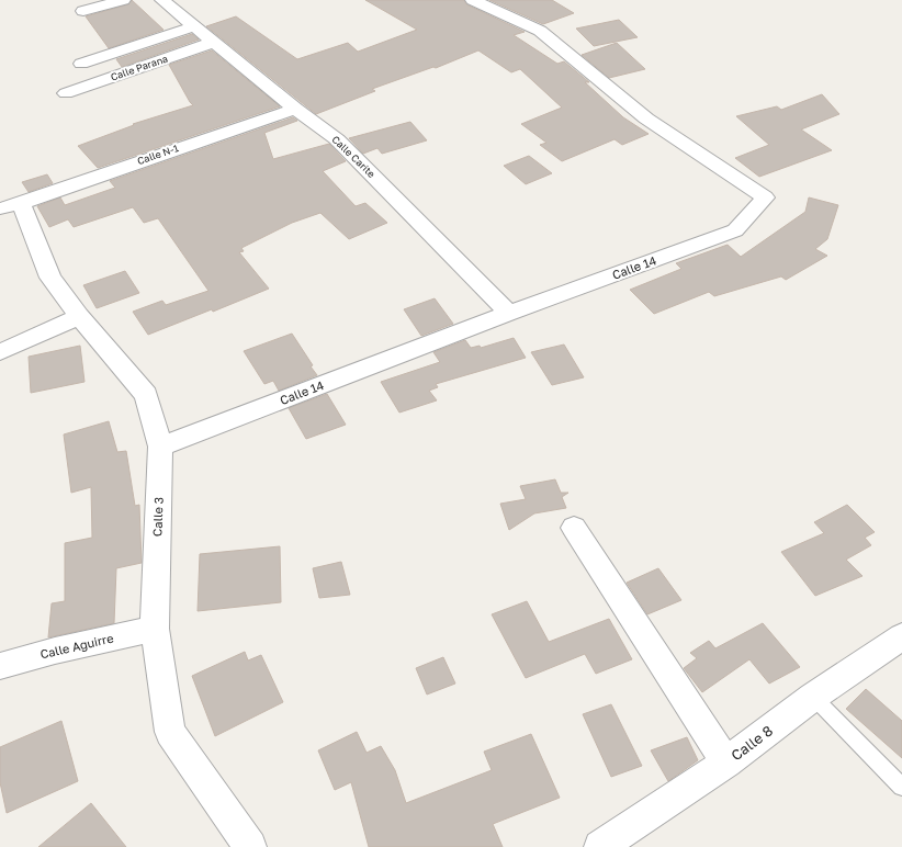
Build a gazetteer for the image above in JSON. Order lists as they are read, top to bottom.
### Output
{
  "streets": {
    "street": [
      "Calle Parana",
      "Calle N-1",
      "Calle Carite",
      "Calle 14",
      "Calle 3",
      "Calle Aguirre",
      "Calle 8"
    ]
  },
  "crossings": [
    ["Calle Parana", "Calle Carite"],
    ["Calle N-1", "Calle Carite"],
    ["Calle N-1", "Calle 3"],
    ["Calle Carite", "Calle 14"],
    ["Calle 14", "Calle 3"],
    ["Calle 3", "Calle Aguirre"]
  ]
}
